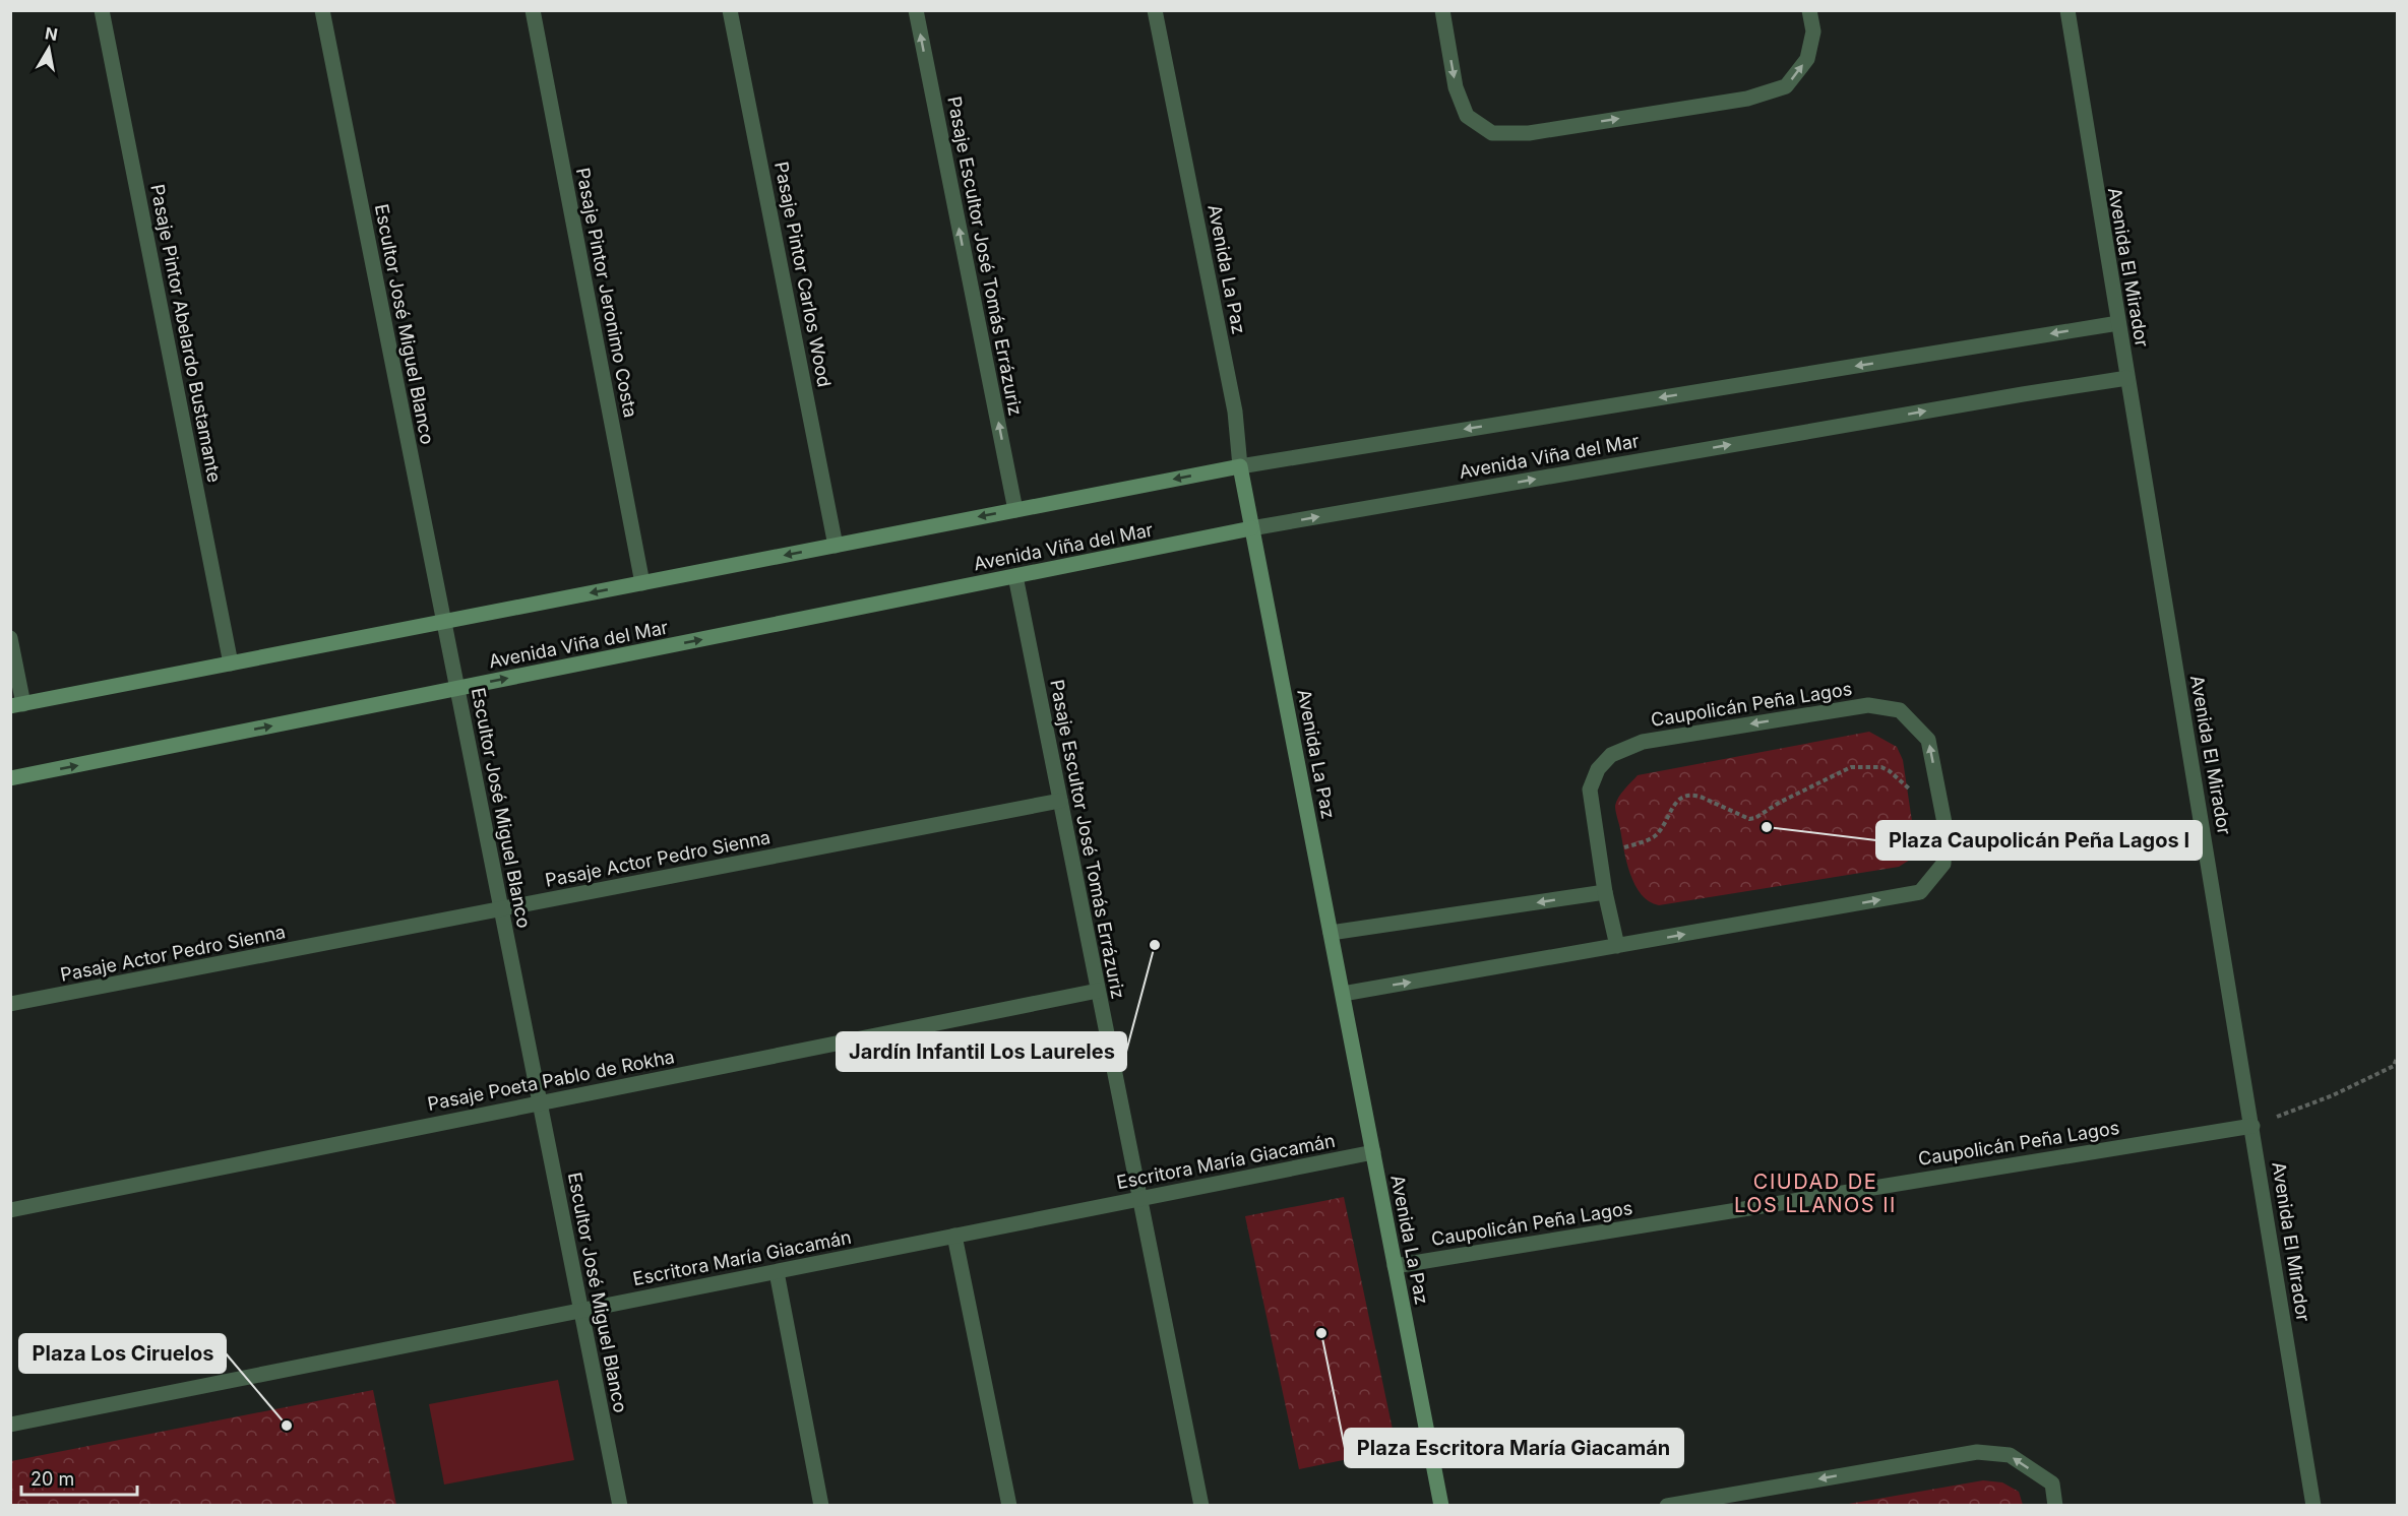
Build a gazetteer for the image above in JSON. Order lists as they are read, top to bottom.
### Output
{
  "streets": {
    "street": [
      "Pasaje Escultor José Tomás Errázuriz",
      "Avenida El Mirador",
      "Avenida La Paz",
      "Pasaje Pintor Carlos Wood",
      "Pasaje Pintor Jeronimo Costa",
      "Escultor José Miguel Blanco",
      "Pasaje Pintor Abelardo Bustamante",
      "Avenida Viña del Mar",
      "Caupolicán Peña Lagos",
      "Pasaje Actor Pedro Sienna",
      "Pasaje Poeta Pablo de Rokha",
      "Escritora María Giacamán"
    ]
  },
  "crossings": [
    ["Pasaje Escultor José Tomás Errázuriz", "Avenida Viña del Mar"],
    ["Pasaje Escultor José Tomás Errázuriz", "Pasaje Actor Pedro Sienna"],
    ["Pasaje Escultor José Tomás Errázuriz", "Pasaje Poeta Pablo de Rokha"],
    ["Pasaje Escultor José Tomás Errázuriz", "Escritora María Giacamán"],
    ["Avenida El Mirador", "Avenida Viña del Mar"],
    ["Avenida El Mirador", "Caupolicán Peña Lagos"],
    ["Avenida La Paz", "Avenida Viña del Mar"],
    ["Avenida La Paz", "Caupolicán Peña Lagos"],
    ["Avenida La Paz", "Escritora María Giacamán"],
    ["Escultor José Miguel Blanco", "Avenida Viña del Mar"],
    ["Escultor José Miguel Blanco", "Pasaje Actor Pedro Sienna"],
    ["Escultor José Miguel Blanco", "Pasaje Poeta Pablo de Rokha"],
    ["Escultor José Miguel Blanco", "Escritora María Giacamán"]
  ],
  "districts": ["CIUDAD DE LOS LLANOS II"],
  "places": [
    "Plaza Caupolicán Peña Lagos I",
    "Jardín Infantil Los Laureles",
    "Plaza Escritora María Giacamán",
    "Plaza Los Ciruelos"
  ],
  "scale_bar": "20 m",
  "north": "top"
}
